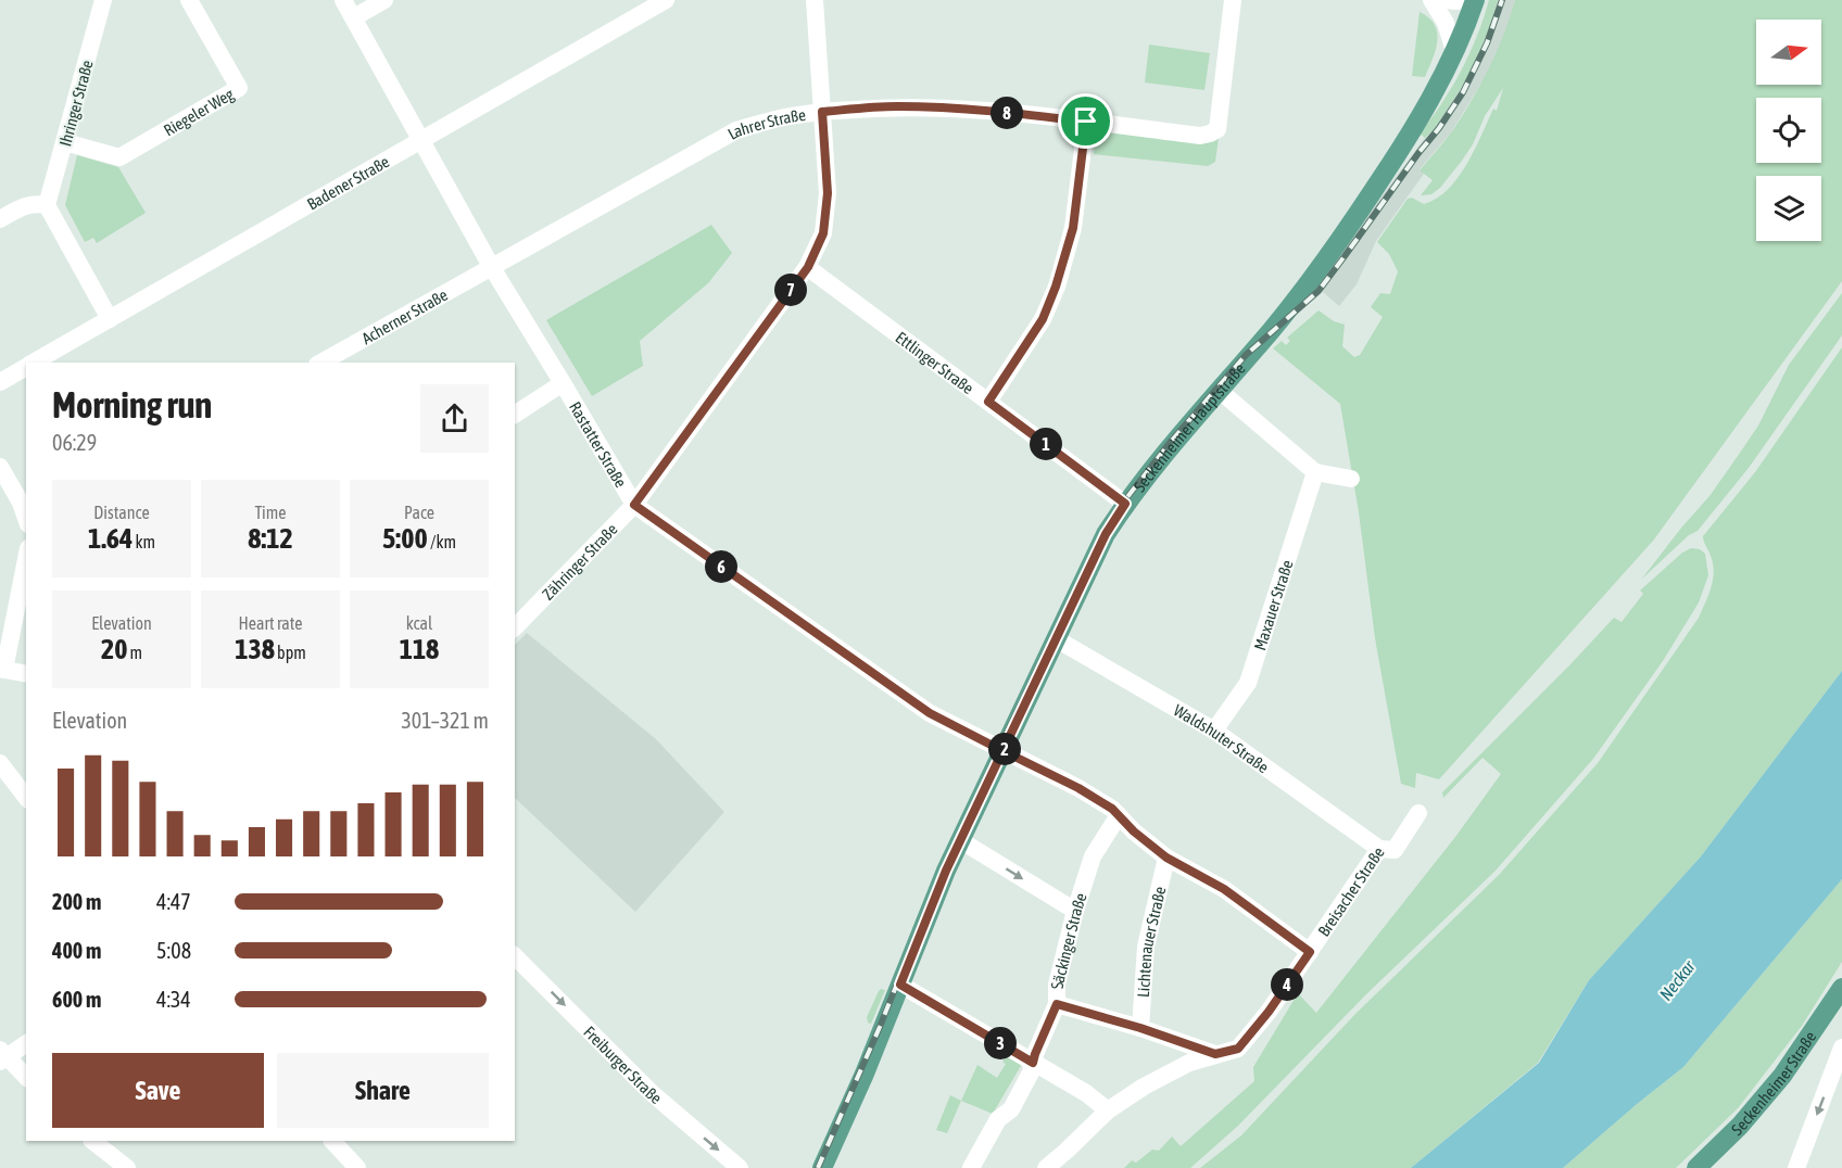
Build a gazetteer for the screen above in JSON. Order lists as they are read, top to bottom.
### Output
{
  "streets": {
    "main road": ["Seckenheimer Hauptstraße", "Seckenheimer Straße"],
    "street": [
      "Ihringer Straße",
      "Riegeler Weg",
      "Lahrer Straße",
      "Badener Straße",
      "Acherner Straße",
      "Ettlinger Straße",
      "Rastatter Straße",
      "Zähringer Straße",
      "Maxauer Straße",
      "Waldshuter Straße",
      "Breisacher Straße",
      "Säckinger Straße",
      "Lichtenauer Straße",
      "Freiburger Straße"
    ]
  },
  "crossings": [
    ["Ihringer Straße", "Riegeler Weg"],
    ["Lahrer Straße", "Acherner Straße"],
    ["Lahrer Straße", "Rastatter Straße"],
    ["Lahrer Straße", "Zähringer Straße"],
    ["Badener Straße", "Rastatter Straße"],
    ["Acherner Straße", "Rastatter Straße"],
    ["Ettlinger Straße", "Seckenheimer Hauptstraße"],
    ["Ettlinger Straße", "Zähringer Straße"],
    ["Seckenheimer Hauptstraße", "Rastatter Straße"],
    ["Seckenheimer Hauptstraße", "Waldshuter Straße"],
    ["Rastatter Straße", "Zähringer Straße"],
    ["Rastatter Straße", "Breisacher Straße"],
    ["Rastatter Straße", "Säckinger Straße"],
    ["Rastatter Straße", "Lichtenauer Straße"],
    ["Maxauer Straße", "Waldshuter Straße"],
    ["Waldshuter Straße", "Breisacher Straße"]
  ],
  "one_way": ["Freiburger Straße"],
  "water": ["Neckar"],
  "north": "right",
  "page": {
    "pins": [
      "8",
      "7",
      "1",
      "6",
      "2",
      "4",
      "3"
    ],
    "heading": ["Morning run", "06:29"],
    "stats": [
      ["Distance", "1.64 km"],
      ["Time", "8:12"],
      ["Pace", "5:00 /km"],
      ["Elevation", "20 m"],
      ["Heart rate", "138 bpm"],
      ["kcal", "118"]
    ],
    "chart": ["Elevation", "301–321 m"],
    "list": [
      {
        "name": "200 m",
        "note": "4:47"
      },
      {
        "name": "400 m",
        "note": "5:08"
      },
      {
        "name": "600 m",
        "note": "4:34"
      }
    ],
    "buttons": ["Save", "Share"]
  }
}
